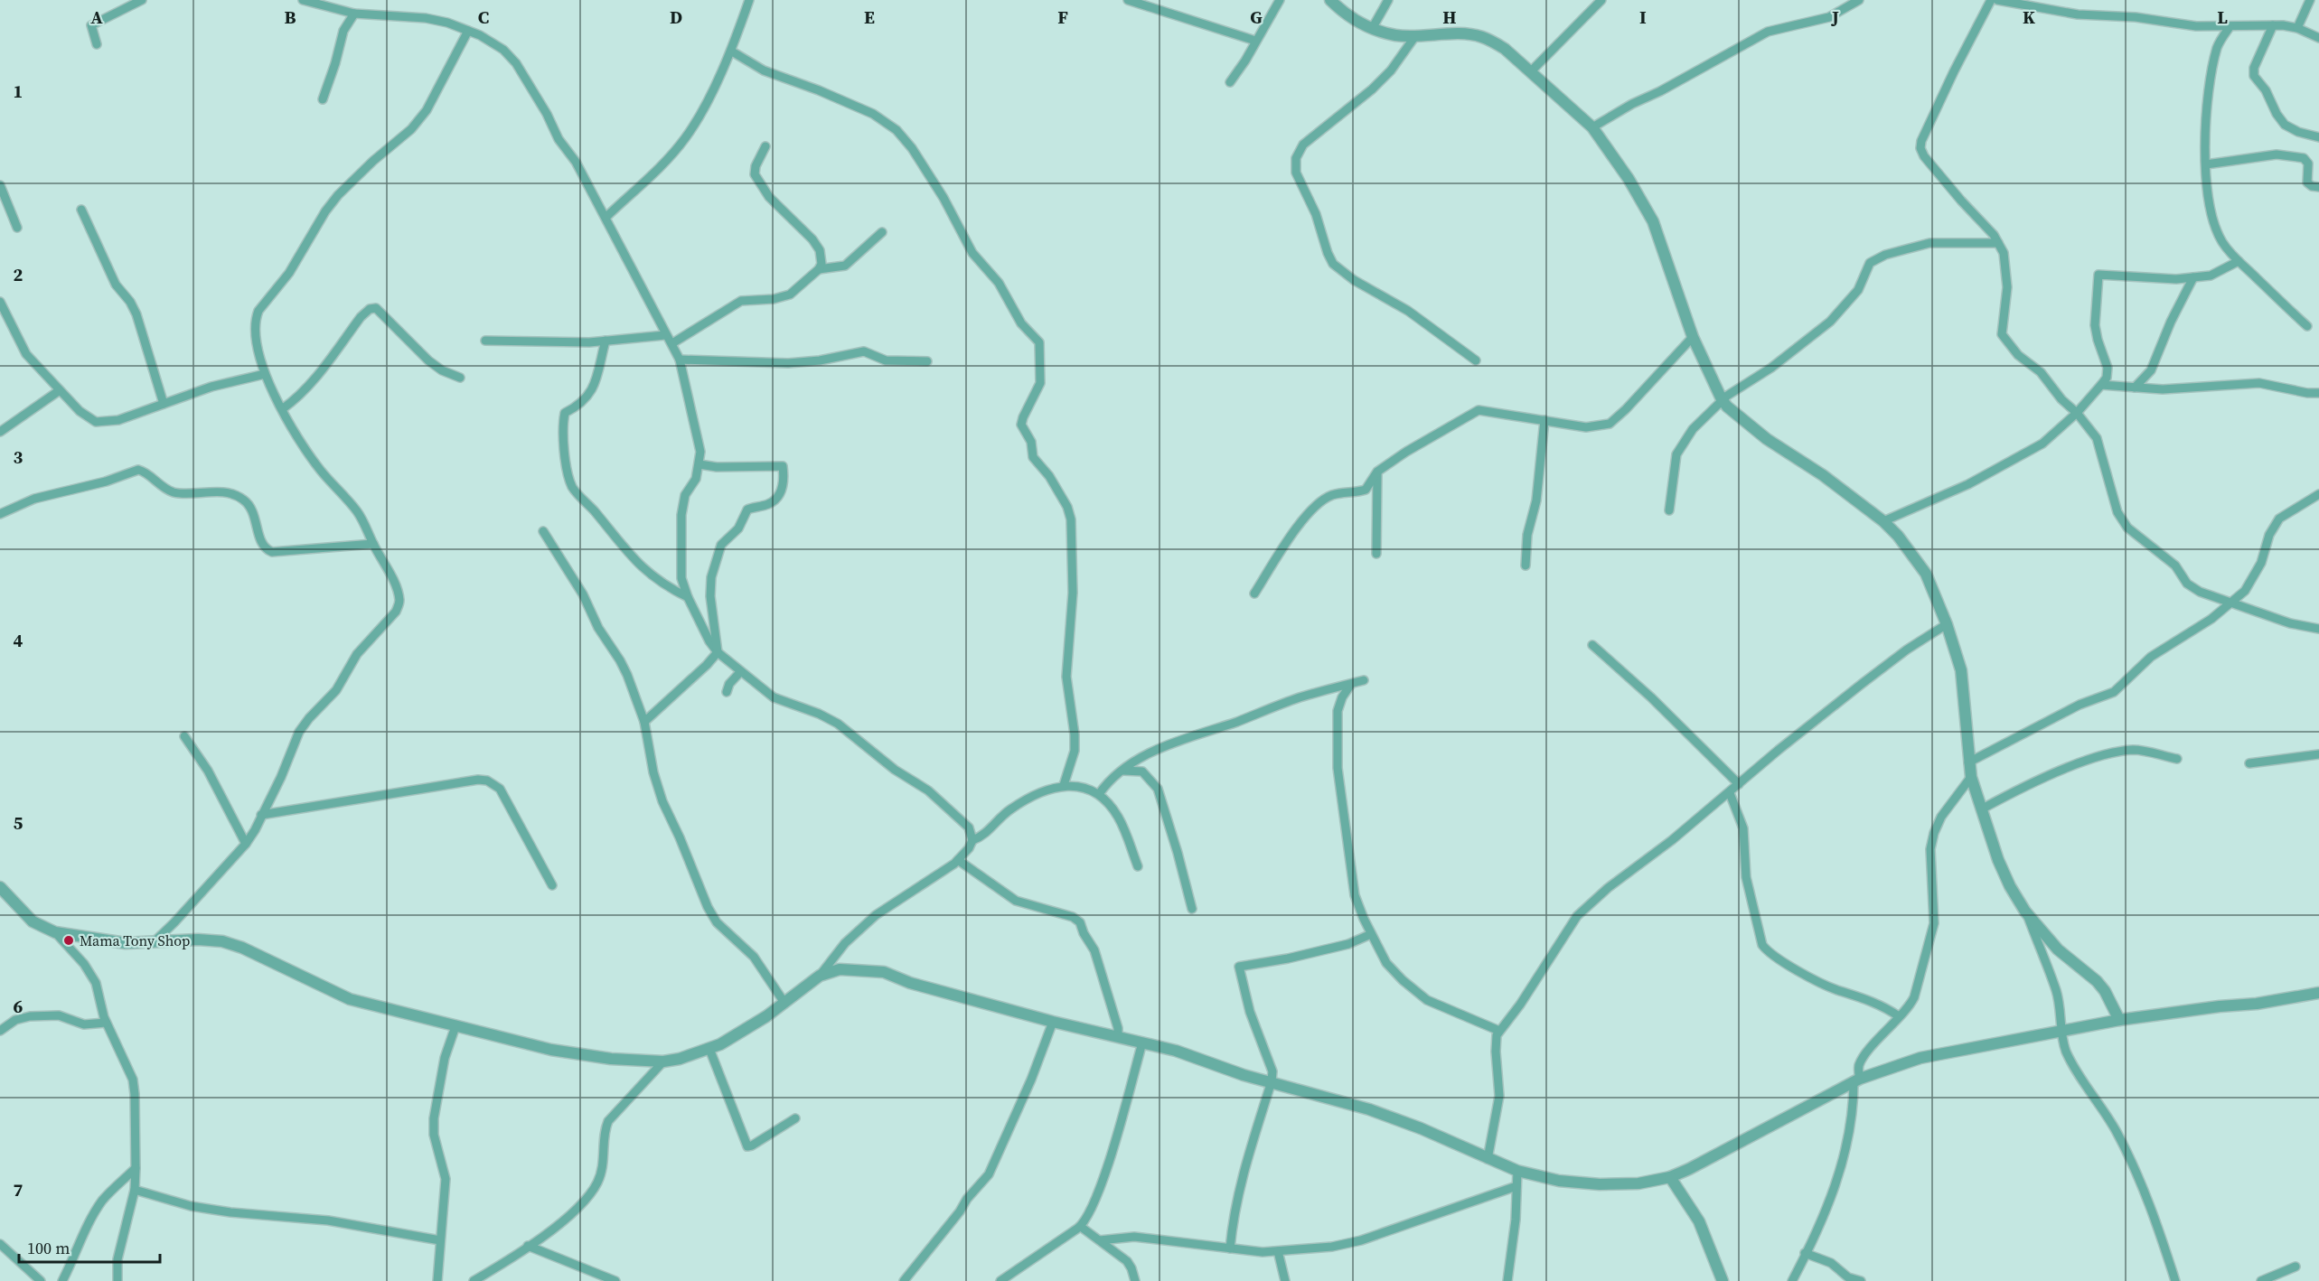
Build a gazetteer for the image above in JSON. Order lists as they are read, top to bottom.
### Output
{
  "places": ["Mama Tony Shop"],
  "scale_bar": "100 m",
  "grid": {
    "columns": [
      "A",
      "B",
      "C",
      "D",
      "E",
      "F",
      "G",
      "H",
      "I",
      "J",
      "K",
      "L"
    ],
    "rows": [
      "1",
      "2",
      "3",
      "4",
      "5",
      "6",
      "7"
    ]
  }
}
